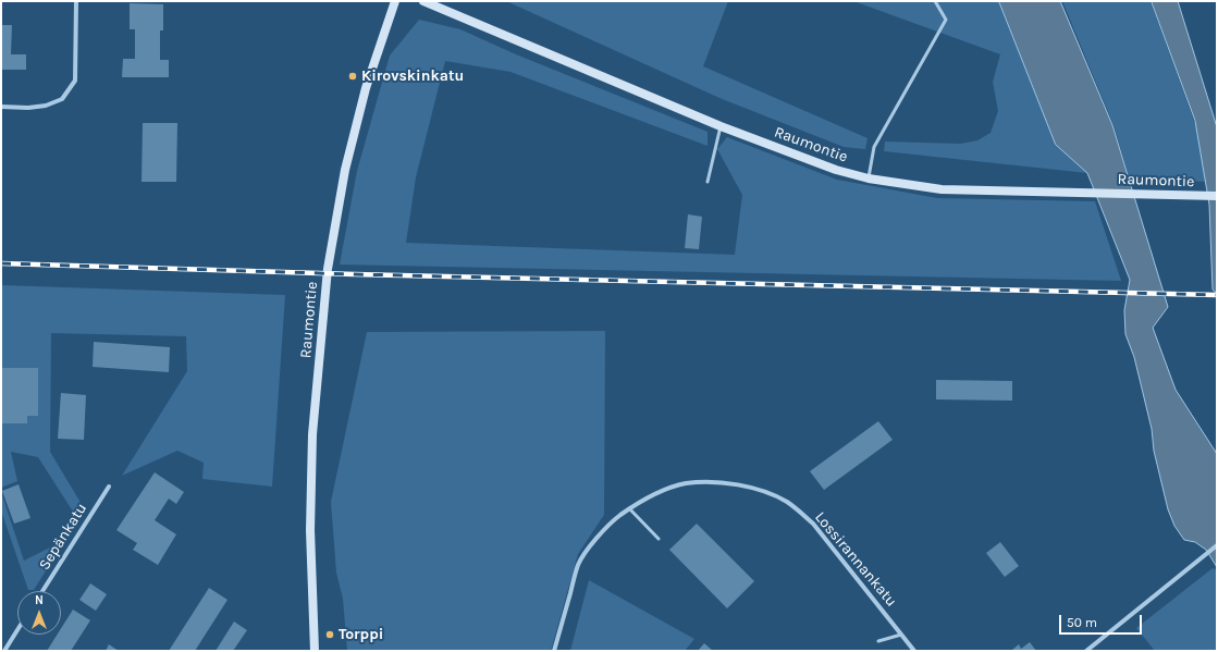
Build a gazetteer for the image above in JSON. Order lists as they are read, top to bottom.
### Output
{
  "streets": {
    "street": ["Raumontie", "Sepänkatu", "Lossirannankatu"]
  },
  "places": ["Kirovskinkatu", "Torppi"],
  "scale_bar": "50 m",
  "north": "top"
}
